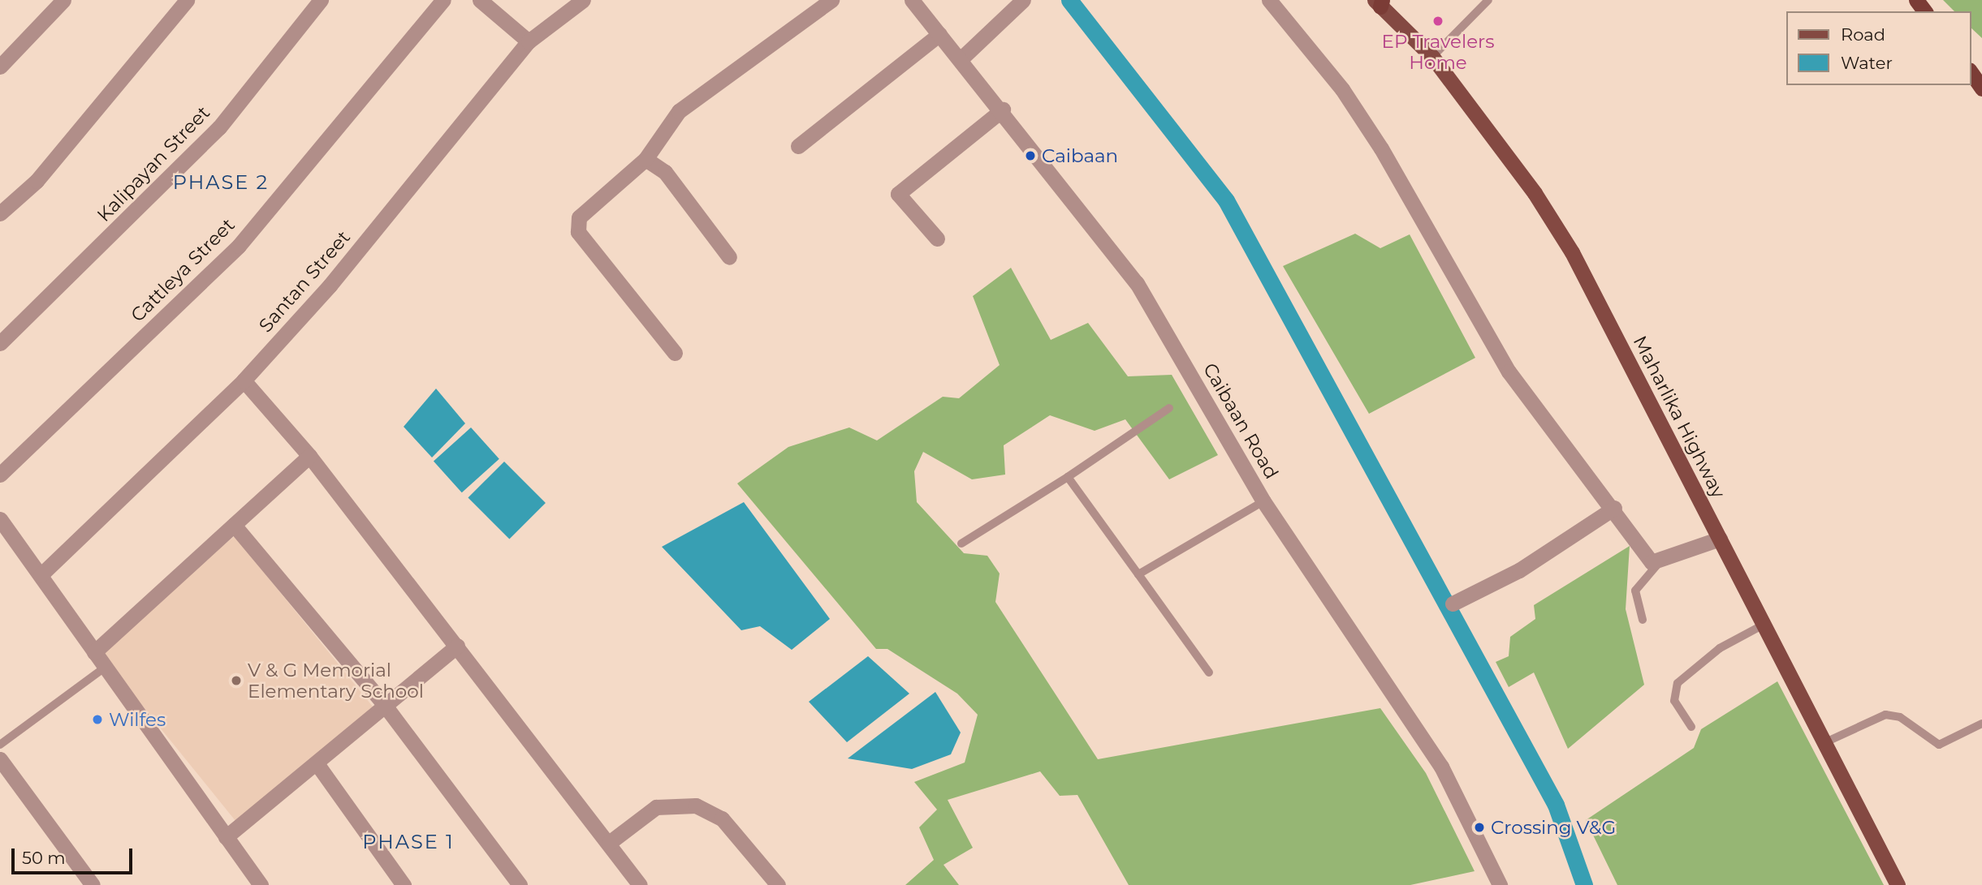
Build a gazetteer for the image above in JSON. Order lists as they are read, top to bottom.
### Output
{
  "streets": {
    "main road": ["Maharlika Highway"],
    "street": [
      "Kalipayan Street",
      "Cattleya Street",
      "Santan Street",
      "Caibaan Road"
    ]
  },
  "districts": ["PHASE 2", "PHASE 1"],
  "places": [
    "EP Travelers Home",
    "Caibaan",
    "V & G Memorial Elementary School",
    "Wilfes",
    "Crossing V&G"
  ],
  "legend": ["Road", "Water"],
  "scale_bar": "50 m"
}
